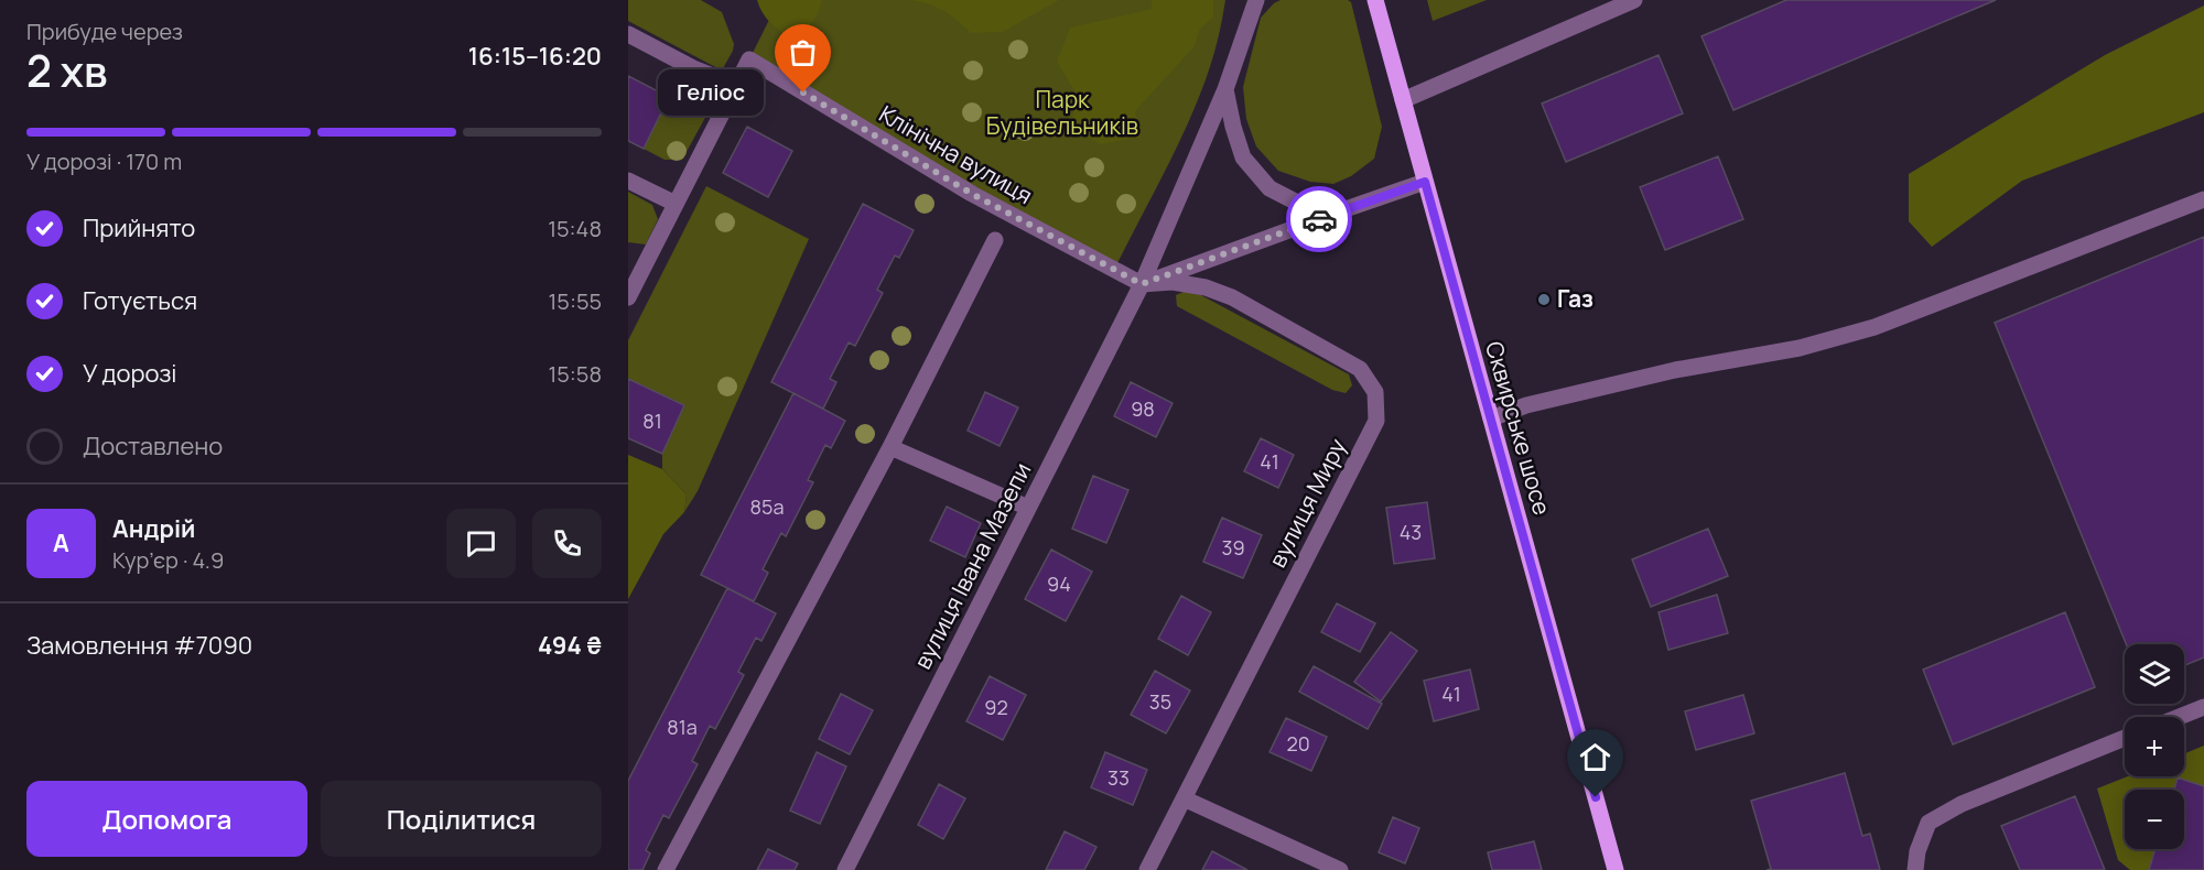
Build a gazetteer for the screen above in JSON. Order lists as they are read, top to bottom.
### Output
{
  "streets": {
    "main road": ["Сквирське шосе"],
    "street": ["Клінічна вулиця", "вулиця Миру", "вулиця Івана Мазепи"]
  },
  "crossings": [
    ["Клінічна вулиця", "вулиця Миру"],
    ["Клінічна вулиця", "вулиця Івана Мазепи"],
    ["вулиця Миру", "вулиця Івана Мазепи"]
  ],
  "parks": ["Парк Будівельників"],
  "places": ["Геліос", "Газ"],
  "house_numbers": [
    "98",
    "81",
    "41",
    "85а",
    "43",
    "39",
    "94",
    "41",
    "35",
    "92",
    "81а",
    "20",
    "33"
  ],
  "page": {
    "heading": ["2 хв", "Прибуде через", "16:15–16:20"],
    "panel": [
      "Андрій",
      "Кур’єр · 4.9",
      "Замовлення #7090",
      "494 ₴"
    ],
    "bubble": "Геліос",
    "bar": "У дорозі · 170 m",
    "list": [
      ["Прийнято", "15:48"],
      ["Готується", "15:55"],
      ["У дорозі", "15:58"],
      "Доставлено"
    ],
    "round": "А",
    "map_buttons": ["+", "−"],
    "buttons": ["Допомога", "Поділитися"]
  }
}
